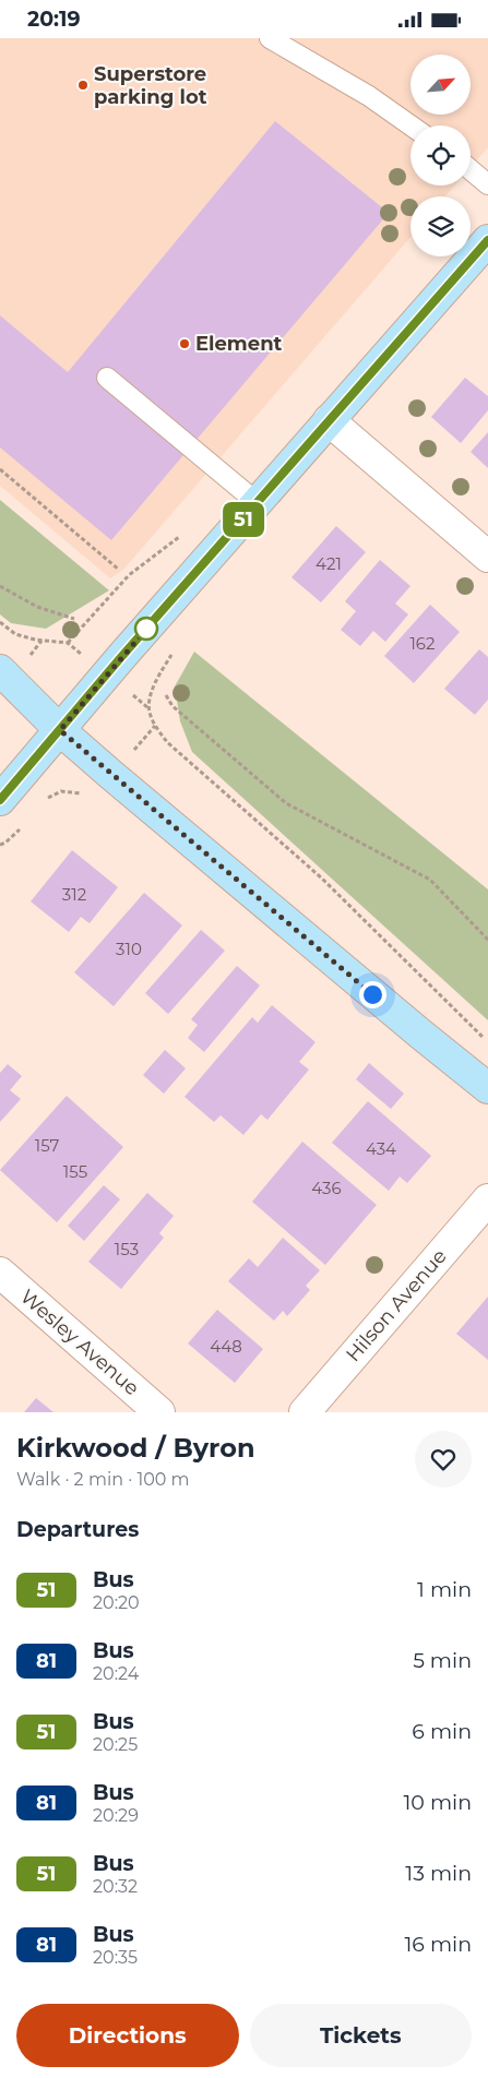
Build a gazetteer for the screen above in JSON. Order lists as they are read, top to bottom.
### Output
{
  "streets": {
    "street": ["Hilson Avenue", "Wesley Avenue"]
  },
  "places": ["Superstore parking lot", "Element"],
  "lines": ["bus line 51"],
  "house_numbers": [
    "421",
    "162",
    "312",
    "310",
    "157",
    "434",
    "155",
    "436",
    "153",
    "448"
  ],
  "north": "top right",
  "page": {
    "status": "20:19",
    "on_map": "51",
    "heading": [
      ["Kirkwood / Byron", "Walk · 2 min · 100 m"],
      "Departures"
    ],
    "list": [
      {
        "mark": "51",
        "name": "Bus",
        "note": "20:20",
        "value": "1 min"
      },
      {
        "mark": "81",
        "name": "Bus",
        "note": "20:24",
        "value": "5 min"
      },
      {
        "mark": "51",
        "name": "Bus",
        "note": "20:25",
        "value": "6 min"
      },
      {
        "mark": "81",
        "name": "Bus",
        "note": "20:29",
        "value": "10 min"
      },
      {
        "mark": "51",
        "name": "Bus",
        "note": "20:32",
        "value": "13 min"
      },
      {
        "mark": "81",
        "name": "Bus",
        "note": "20:35",
        "value": "16 min"
      }
    ],
    "buttons": ["Directions", "Tickets"]
  }
}
